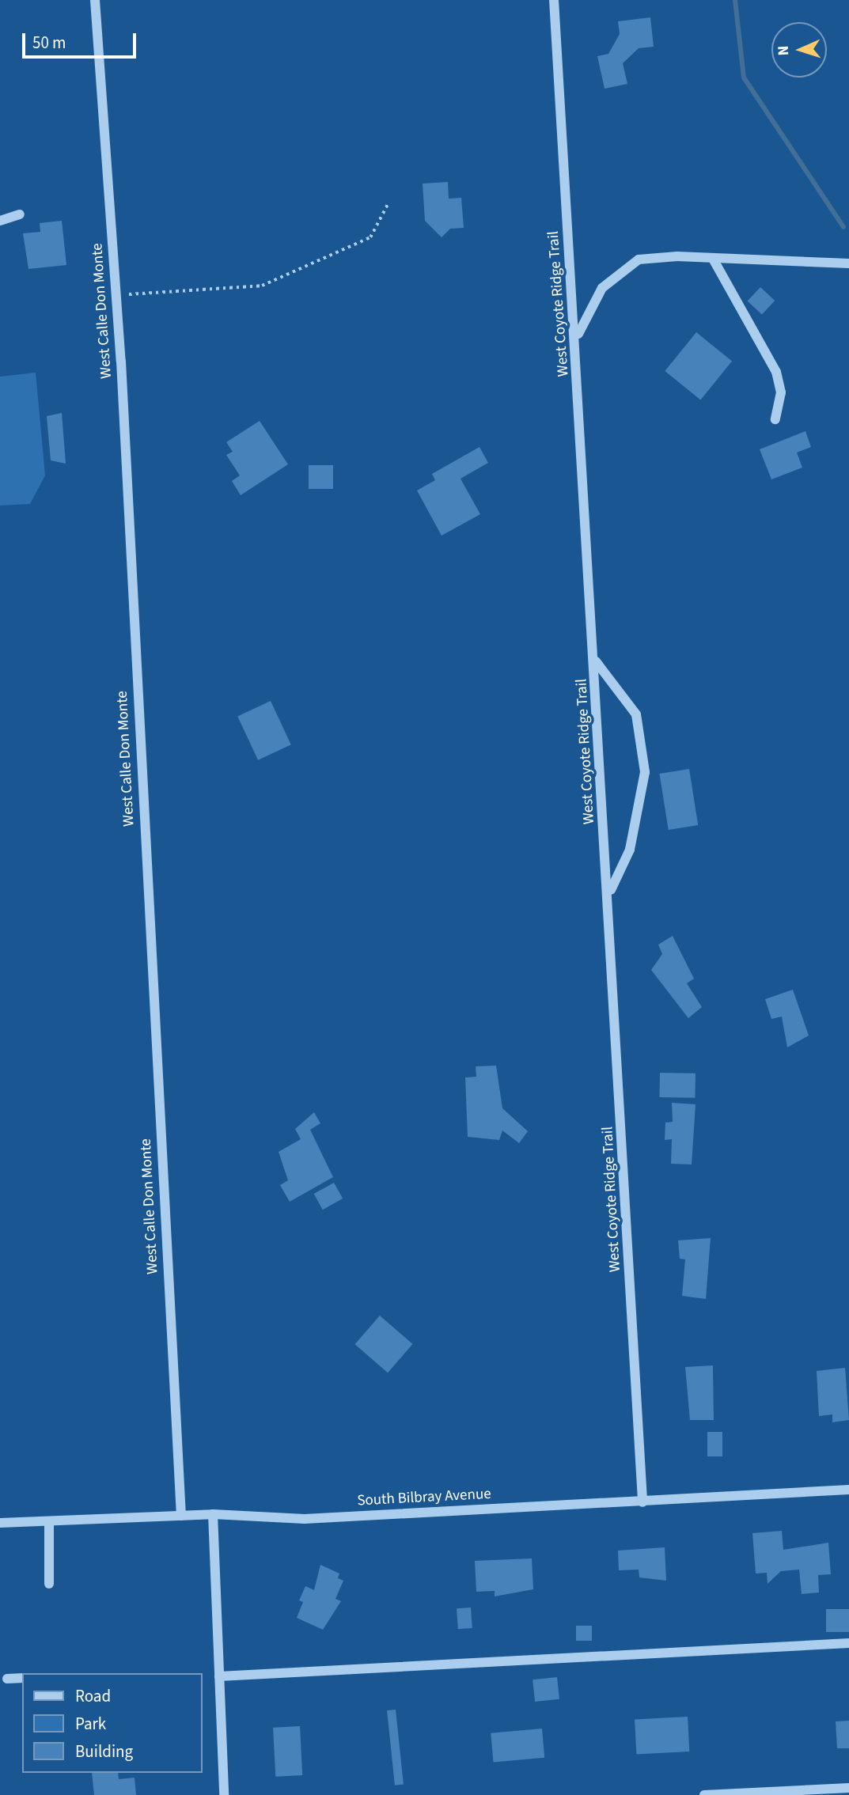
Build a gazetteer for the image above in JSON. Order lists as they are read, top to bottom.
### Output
{
  "streets": {
    "street": ["West Coyote Ridge Trail", "West Calle Don Monte", "South Bilbray Avenue"]
  },
  "crossings": [
    ["West Coyote Ridge Trail", "South Bilbray Avenue"],
    ["West Calle Don Monte", "South Bilbray Avenue"]
  ],
  "legend": ["Road", "Park", "Building"],
  "scale_bar": "50 m",
  "north": "left"
}
